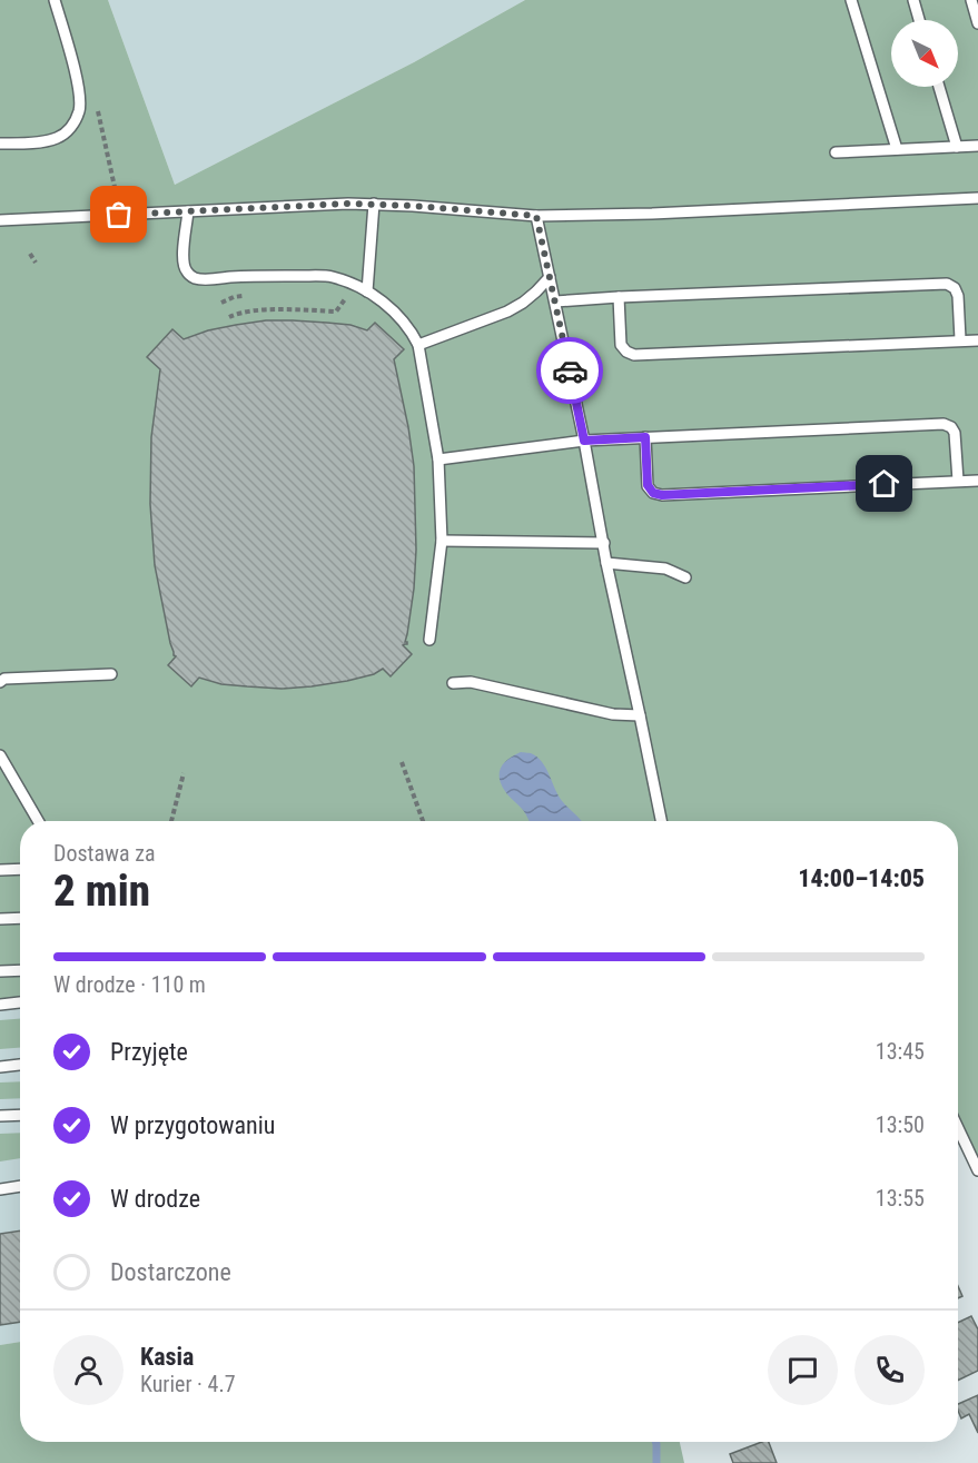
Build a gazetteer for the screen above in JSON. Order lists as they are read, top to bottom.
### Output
{
  "north": "bottom right",
  "page": {
    "heading": ["2 min", "Dostawa za", "14:00–14:05"],
    "panel": ["Kasia", "Kurier · 4.7"],
    "bar": "W drodze · 110 m",
    "list": [
      ["Przyjęte", "13:45"],
      ["W przygotowaniu", "13:50"],
      ["W drodze", "13:55"],
      "Dostarczone"
    ]
  }
}
